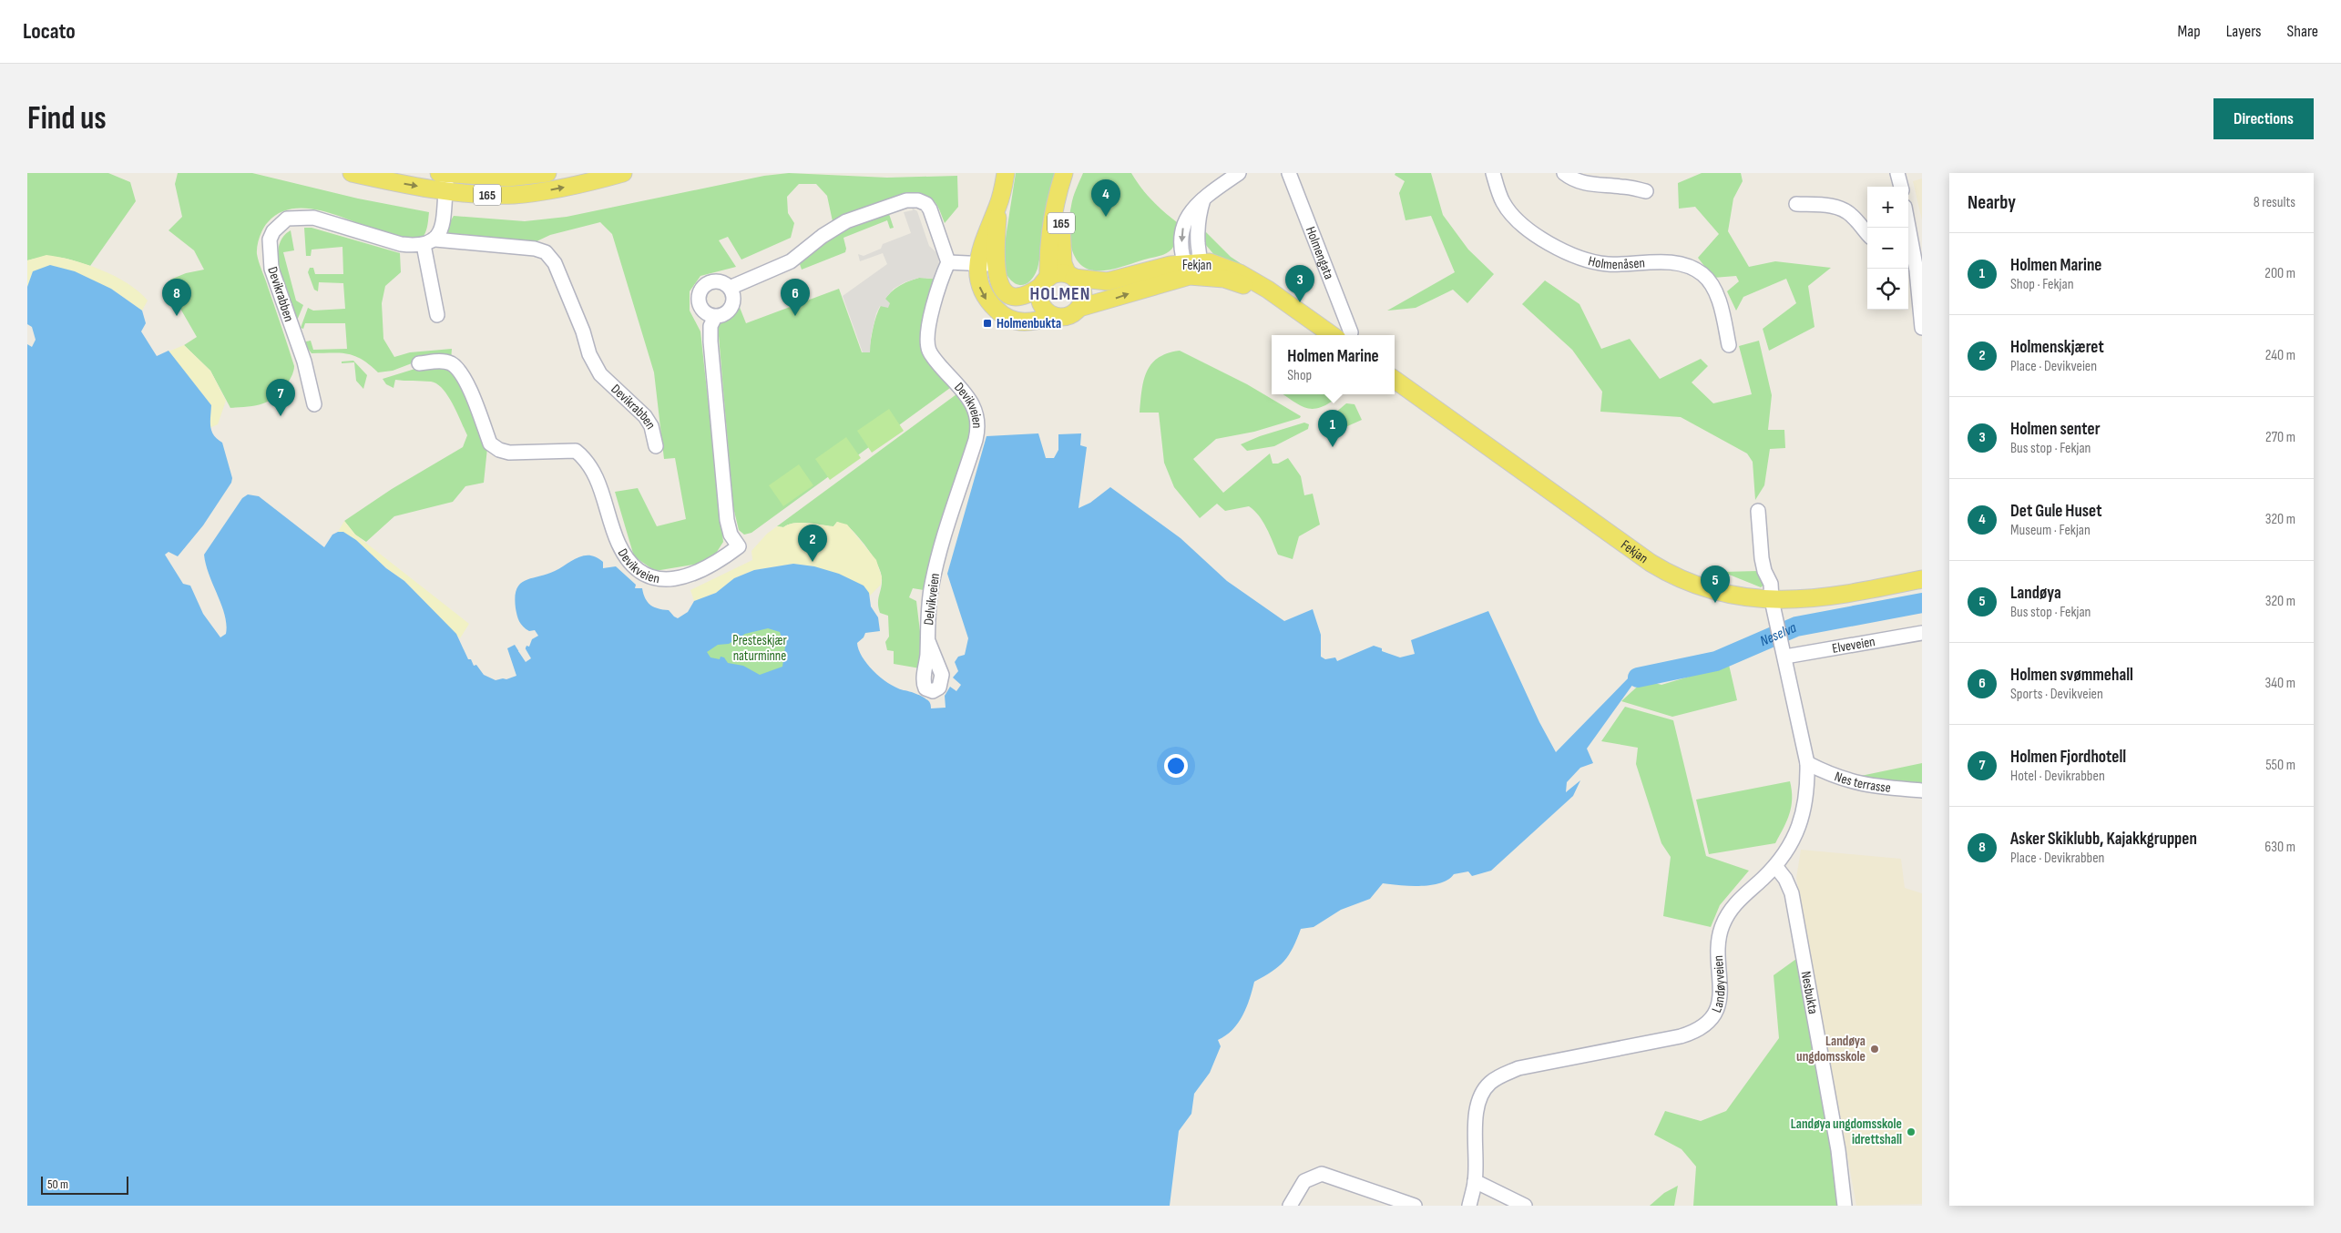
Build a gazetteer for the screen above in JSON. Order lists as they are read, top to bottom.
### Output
{
  "streets": {
    "main road": ["165", "Fekjan"],
    "street": [
      "Holmengata",
      "Holmenåsen",
      "Devikrabben",
      "Devikveien",
      "Delvikveien",
      "Elveveien",
      "Nes terrasse",
      "Landøyveien",
      "Nesbukta"
    ]
  },
  "crossings": [
    ["165", "Fekjan"],
    ["Fekjan", "Landøyveien"],
    ["Devikveien", "Delvikveien"],
    ["Elveveien", "Landøyveien"],
    ["Nes terrasse", "Landøyveien"],
    ["Landøyveien", "Nesbukta"]
  ],
  "districts": ["HOLMEN"],
  "water": ["Neselva"],
  "parks": ["Presteskjær naturminne"],
  "places": {
    "transit": ["Holmenbukta"],
    "other": ["Landøya ungdomsskole", "Landøya ungdomsskole idrettshall"]
  },
  "scale_bar": "50 m",
  "page": {
    "header": "Locato",
    "nav": ["Map", "Layers", "Share"],
    "buttons": "Directions",
    "title": "Find us",
    "heading": ["Nearby", "8 results"],
    "pins": [
      "4",
      "3",
      "6",
      "8",
      "7",
      "1",
      "2",
      "5"
    ],
    "map_buttons": ["+", "−"],
    "list": [
      {
        "mark": "1",
        "name": "Holmen Marine",
        "note": "Shop · Fekjan",
        "value": "200 m"
      },
      {
        "mark": "2",
        "name": "Holmenskjæret",
        "note": "Place · Devikveien",
        "value": "240 m"
      },
      {
        "mark": "3",
        "name": "Holmen senter",
        "note": "Bus stop · Fekjan",
        "value": "270 m"
      },
      {
        "mark": "4",
        "name": "Det Gule Huset",
        "note": "Museum · Fekjan",
        "value": "320 m"
      },
      {
        "mark": "5",
        "name": "Landøya",
        "note": "Bus stop · Fekjan",
        "value": "320 m"
      },
      {
        "mark": "6",
        "name": "Holmen svømmehall",
        "note": "Sports · Devikveien",
        "value": "340 m"
      },
      {
        "mark": "7",
        "name": "Holmen Fjordhotell",
        "note": "Hotel · Devikrabben",
        "value": "550 m"
      },
      {
        "mark": "8",
        "name": "Asker Skiklubb, Kajakkgruppen",
        "note": "Place · Devikrabben",
        "value": "630 m"
      }
    ],
    "popup": ["Holmen Marine", "Shop"],
    "scale": "50 m"
  }
}
